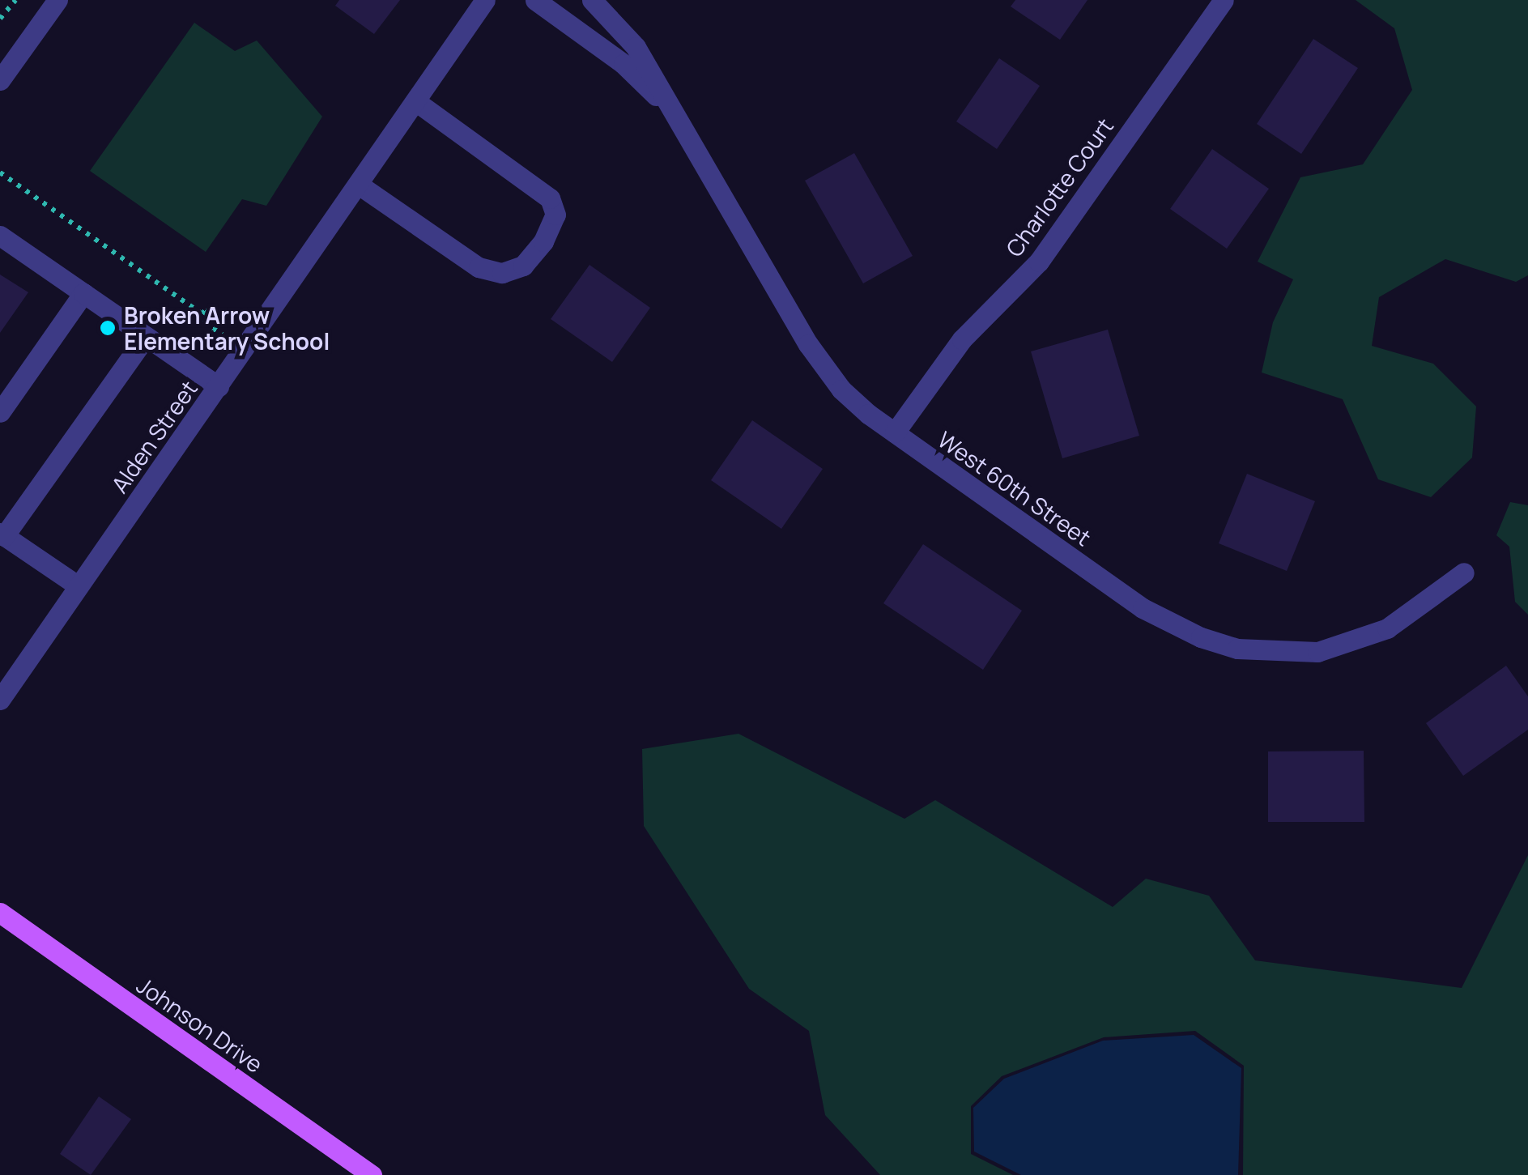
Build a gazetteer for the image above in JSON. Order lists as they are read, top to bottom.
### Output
{
  "streets": {
    "main road": ["Johnson Drive"],
    "street": ["Charlotte Court", "Alden Street", "West 60th Street"]
  },
  "crossings": [
    ["Charlotte Court", "West 60th Street"]
  ],
  "places": ["Broken Arrow Elementary School"]
}
